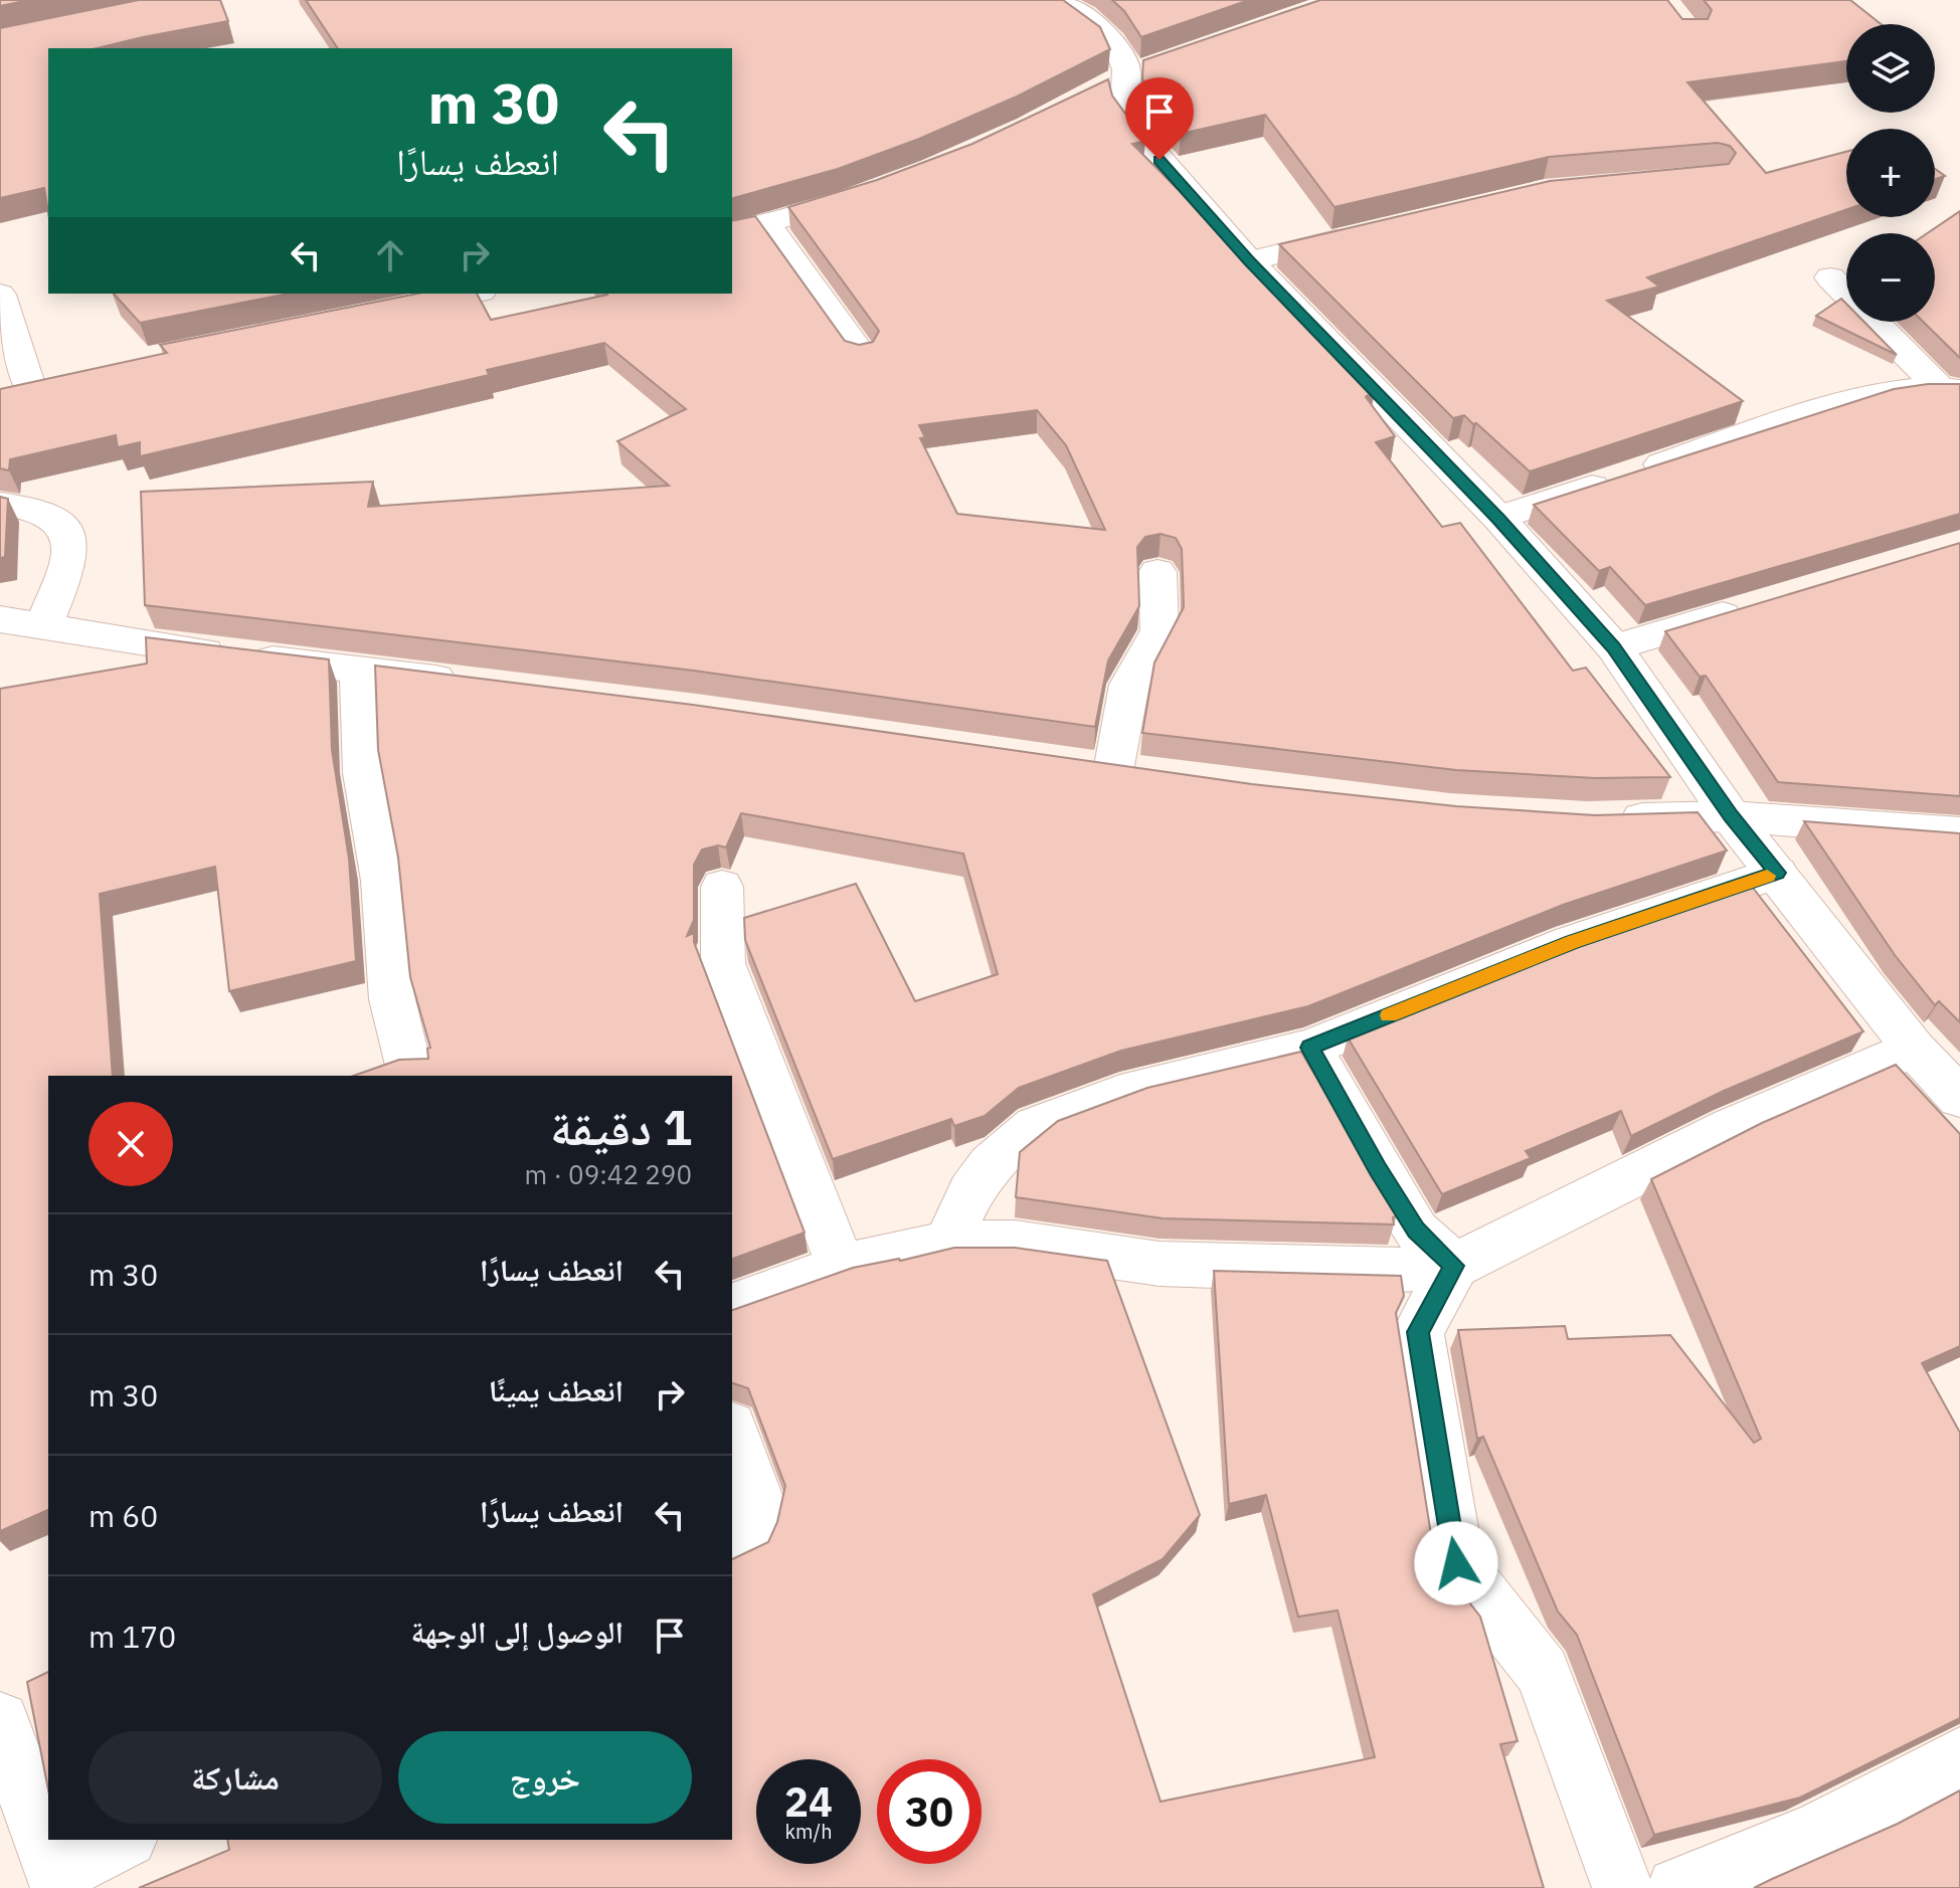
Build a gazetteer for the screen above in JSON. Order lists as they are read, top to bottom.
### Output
{
  "page": {
    "map_buttons": ["+", "−"],
    "turn": ["30 m", "انعطف يسارًا"],
    "heading": ["1 دقيقة", "290 m · 09:42"],
    "list": [
      {
        "name": "انعطف يسارًا",
        "value": "30 m"
      },
      {
        "name": "انعطف يمينًا",
        "value": "30 m"
      },
      {
        "name": "انعطف يسارًا",
        "value": "60 m"
      },
      {
        "name": "الوصول إلى الوجهة",
        "value": "170 m"
      }
    ],
    "buttons": ["خروج", "مشاركة"],
    "speed": "24 km/h",
    "limit": "30"
  }
}
